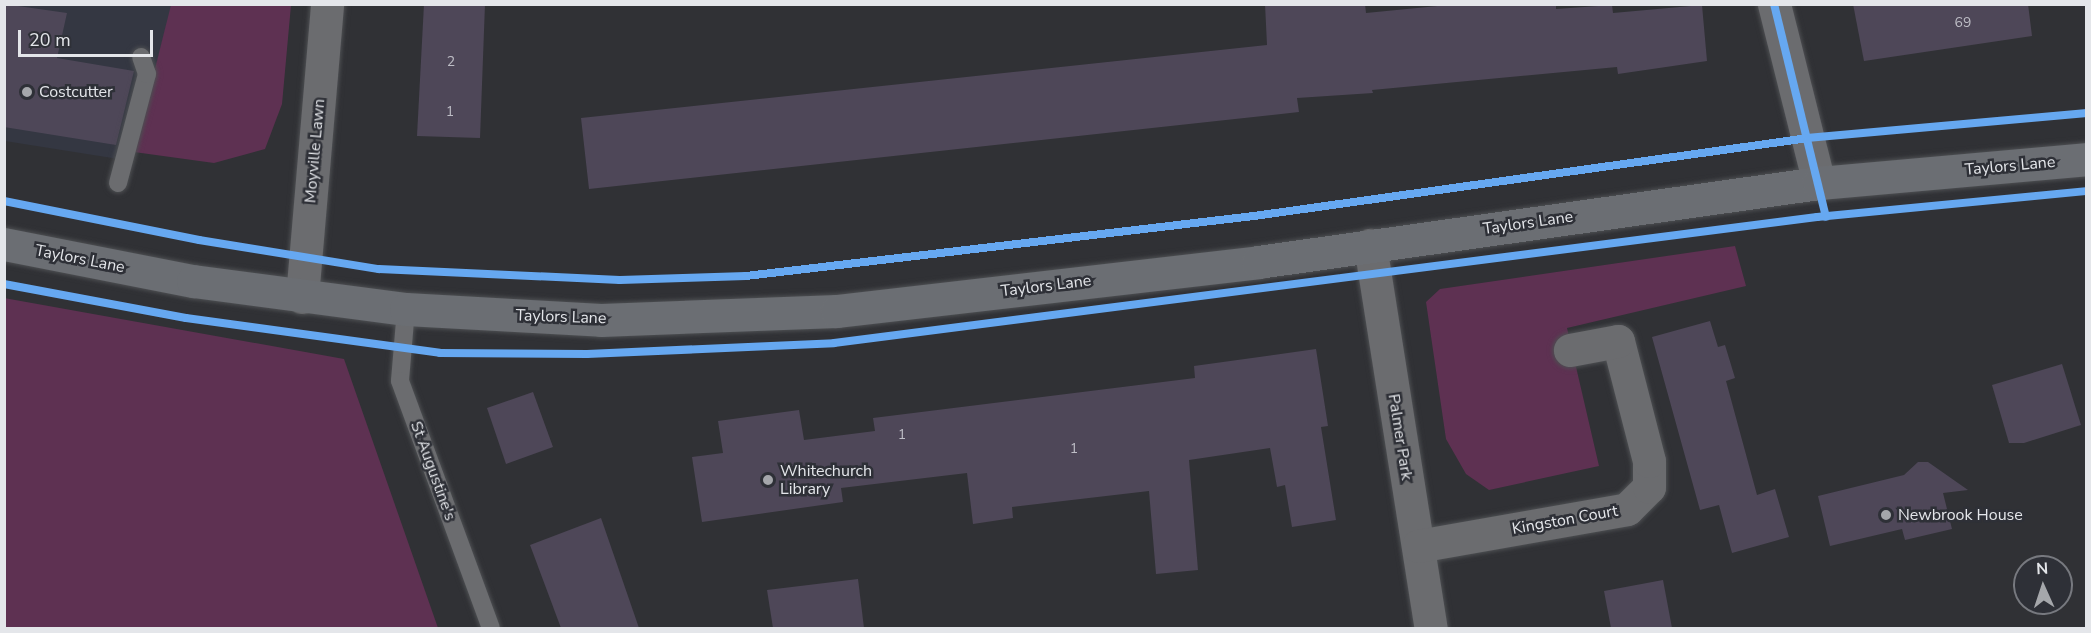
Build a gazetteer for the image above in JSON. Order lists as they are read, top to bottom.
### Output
{
  "streets": {
    "main road": ["Taylors Lane"],
    "street": ["Moyville Lawn", "Palmer Park", "Kingston Court"],
    "lane": ["St Augustine's"]
  },
  "crossings": [
    ["Moyville Lawn", "Taylors Lane"],
    ["Taylors Lane", "Palmer Park"],
    ["Taylors Lane", "St Augustine's"],
    ["Palmer Park", "Kingston Court"]
  ],
  "places": ["Costcutter", "Whitechurch Library", "Newbrook House"],
  "house_numbers": [
    "69",
    "2",
    "1",
    "1",
    "1"
  ],
  "scale_bar": "20 m",
  "north": "top"
}
